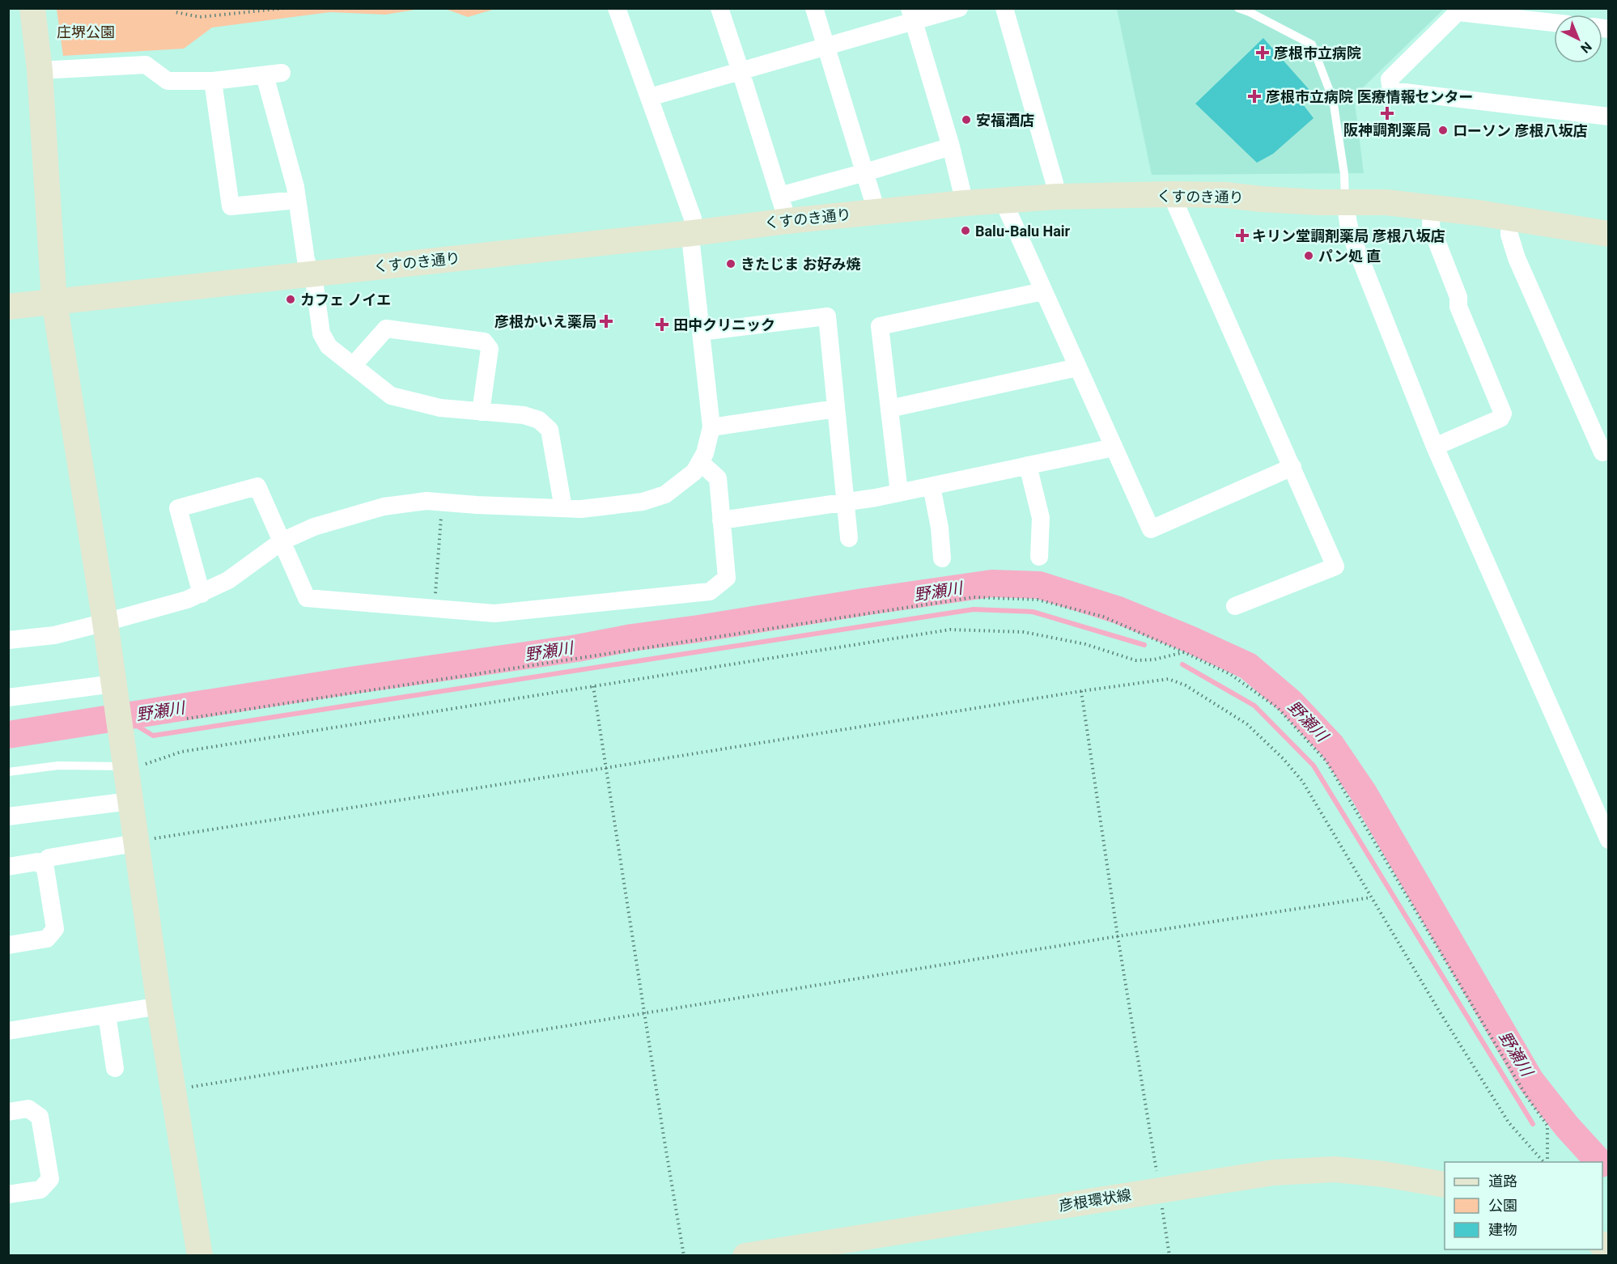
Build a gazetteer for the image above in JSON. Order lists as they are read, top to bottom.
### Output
{
  "streets": {
    "street": ["くすのき通り", "彦根環状線"]
  },
  "water": ["野瀬川"],
  "parks": ["庄堺公園"],
  "places": {
    "health": [
      "彦根市立病院",
      "彦根市立病院 医療情報センター",
      "阪神調剤薬局",
      "キリン堂調剤薬局 彦根八坂店",
      "彦根かいえ薬局",
      "田中クリニック"
    ],
    "other": [
      "安福酒店",
      "ローソン 彦根八坂店",
      "Balu-Balu Hair",
      "パン処 直",
      "きたじま お好み焼",
      "カフェ ノイエ"
    ]
  },
  "legend": ["道路", "公園", "建物"],
  "north": "bottom right"
}
